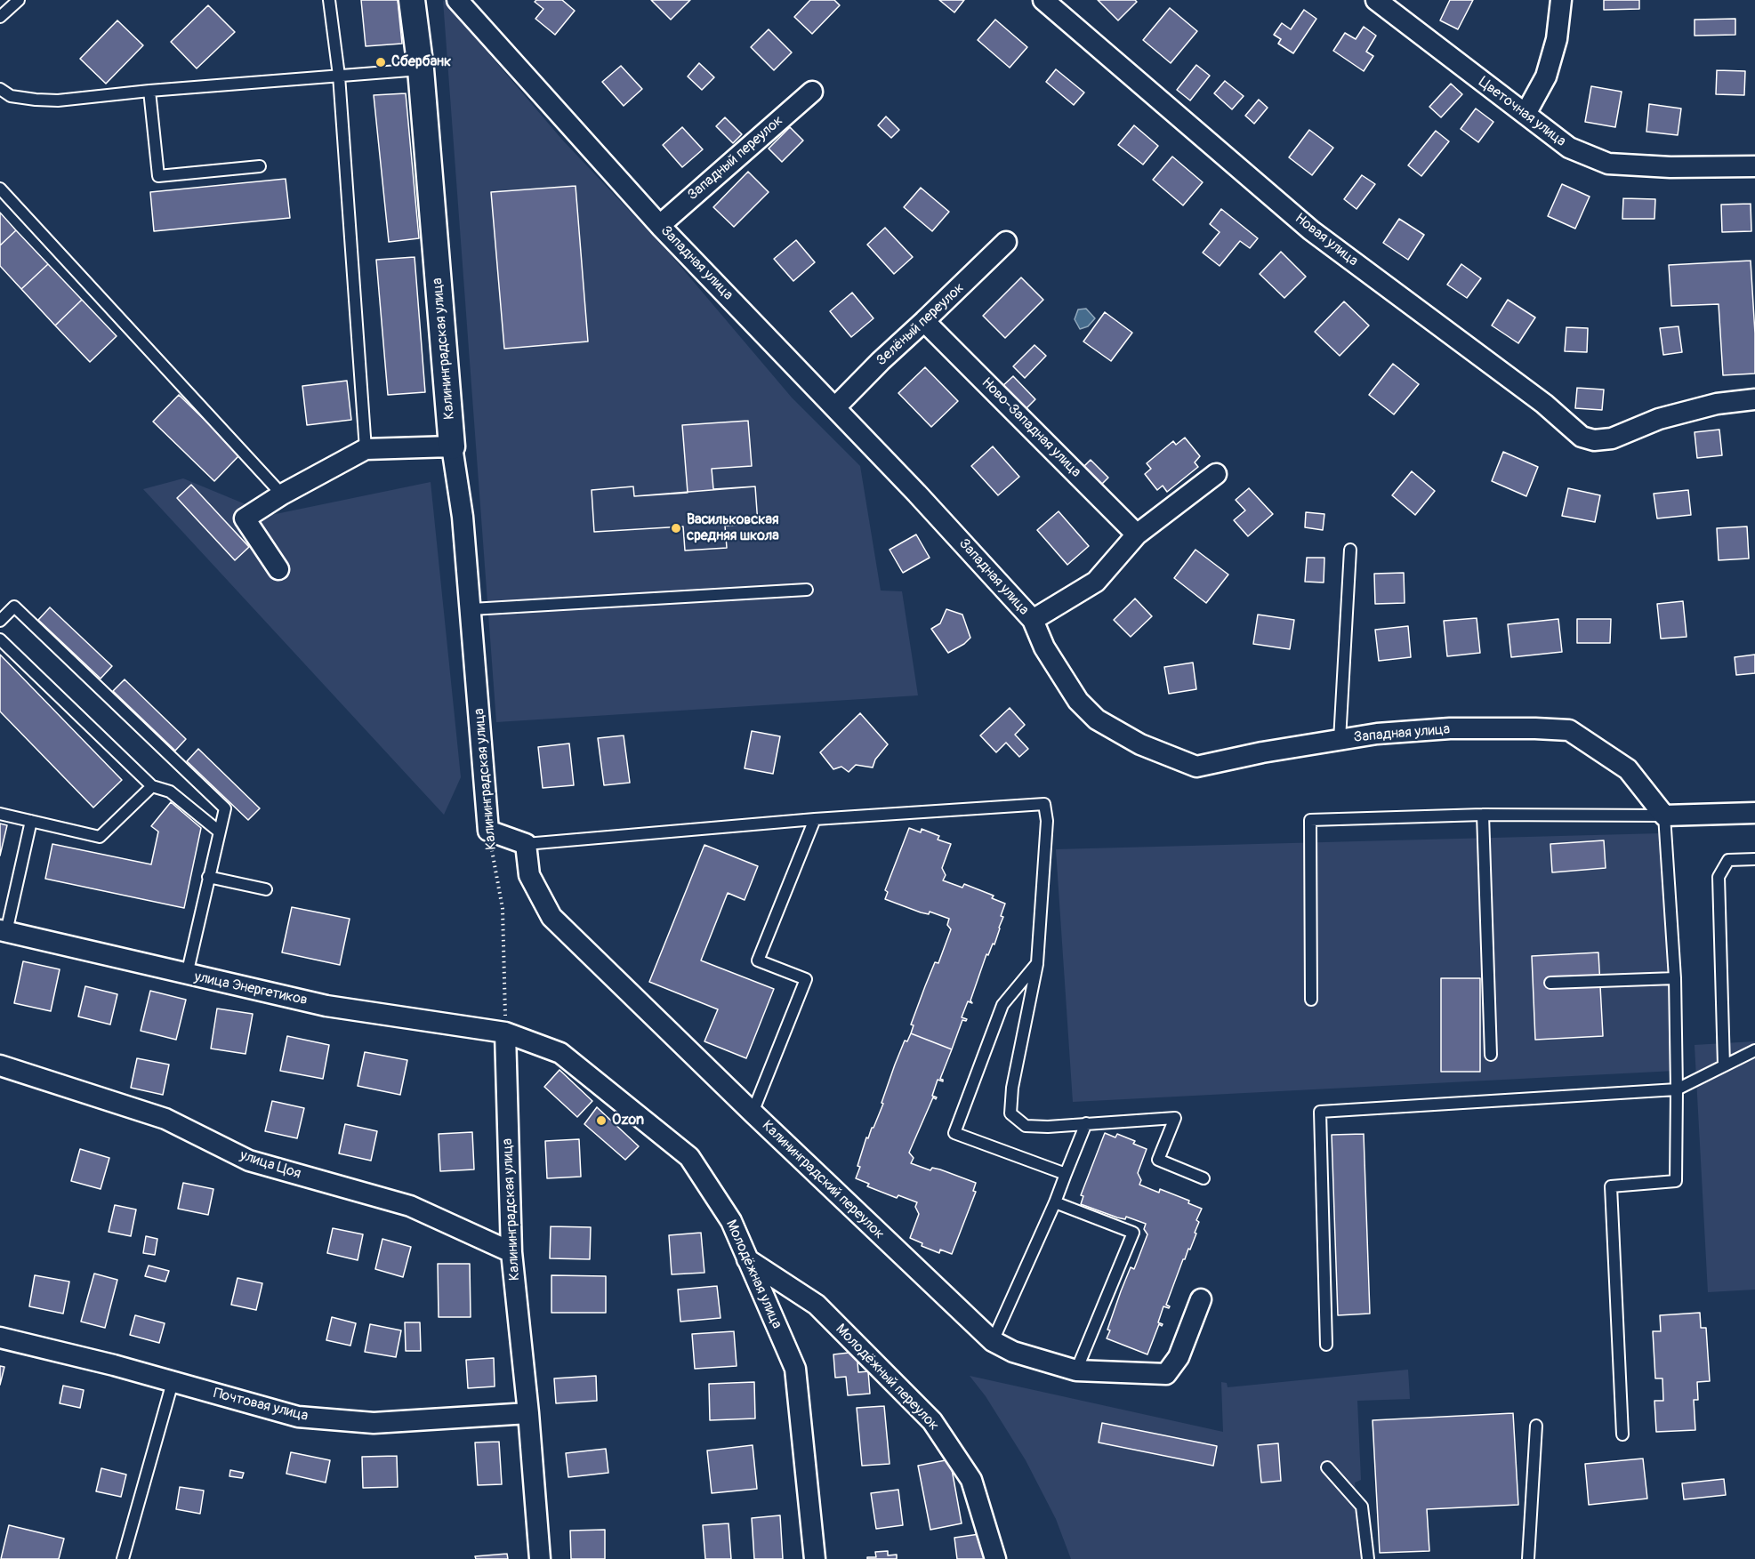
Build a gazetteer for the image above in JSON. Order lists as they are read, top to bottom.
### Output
{
  "streets": {
    "street": [
      "Цветочная улица",
      "Западный переулок",
      "Новая улица",
      "Западная улица",
      "Зелёный переулок",
      "Калининградская улица",
      "Ново-Западная улица",
      "улица Энергетиков",
      "улица Цоя",
      "Калининградский переулок",
      "Молодёжная улица",
      "Молодёжный переулок",
      "Почтовая улица"
    ]
  },
  "crossings": [
    ["Западный переулок", "Западная улица"],
    ["Западная улица", "Зелёный переулок"],
    ["Зелёный переулок", "Ново-Западная улица"],
    ["Калининградская улица", "улица Энергетиков"],
    ["Калининградская улица", "улица Цоя"],
    ["Калининградская улица", "Молодёжная улица"],
    ["Калининградская улица", "Почтовая улица"],
    ["улица Энергетиков", "Молодёжная улица"],
    ["Молодёжная улица", "Молодёжный переулок"]
  ],
  "places": ["Сбербанк", "Васильковская средняя школа", "Ozon"]
}
